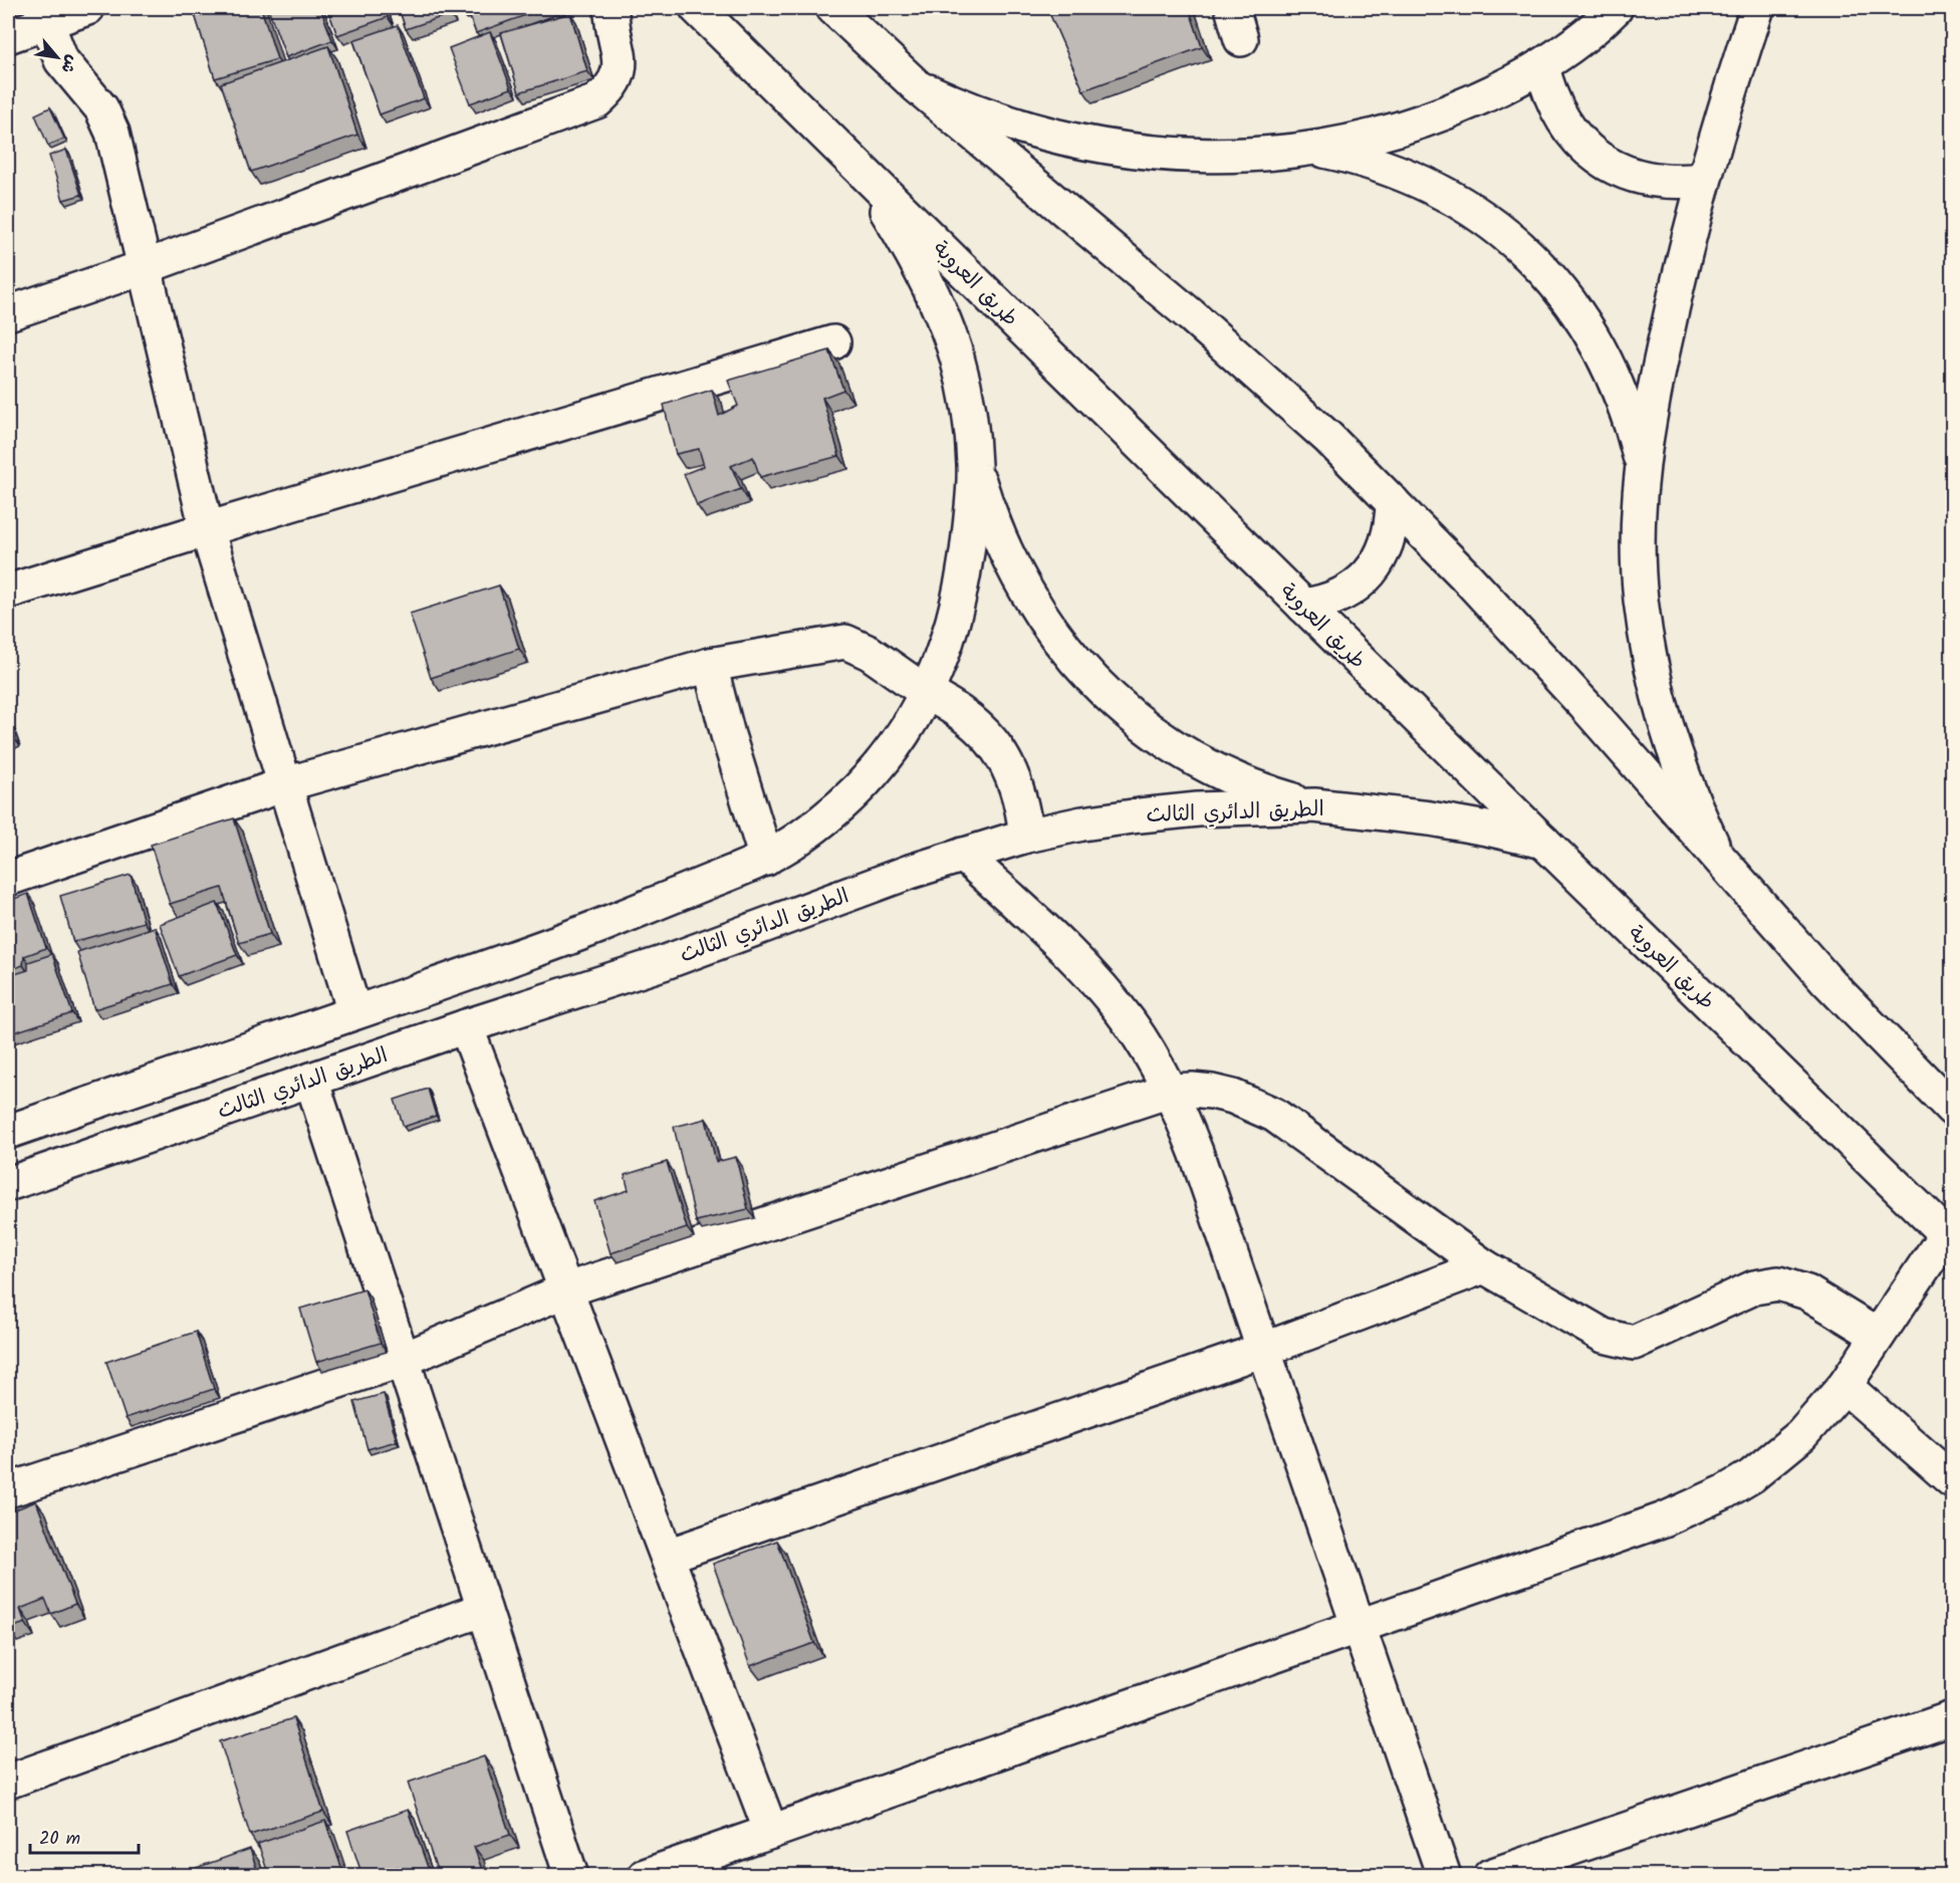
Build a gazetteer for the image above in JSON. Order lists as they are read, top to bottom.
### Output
{
  "streets": {
    "main road": ["طريق العروبة", "الطريق الدائري الثالث"]
  },
  "crossings": [
    ["طريق العروبة", "الطريق الدائري الثالث"]
  ],
  "scale_bar": "20 m",
  "north": "bottom right"
}
